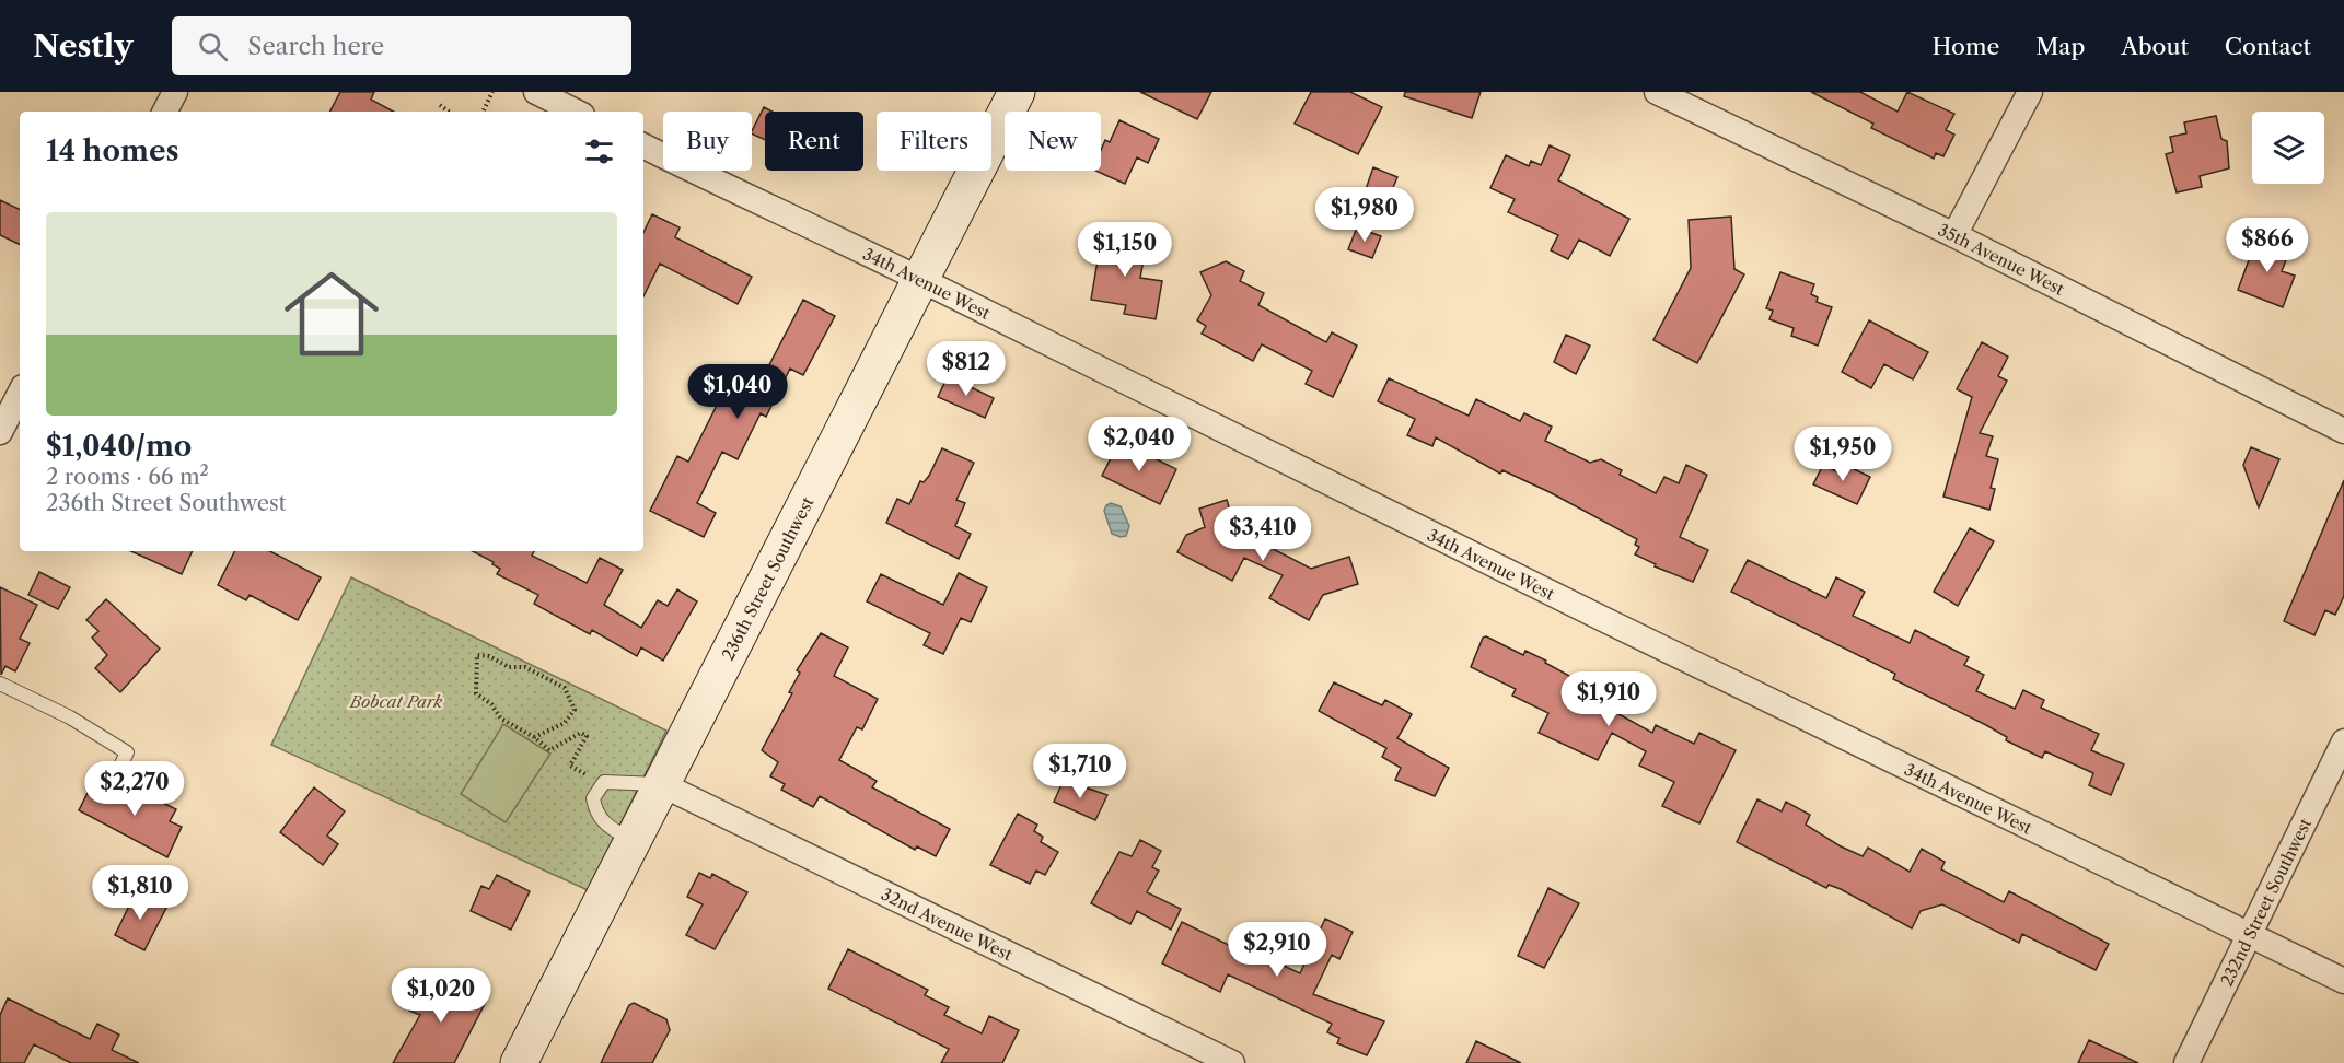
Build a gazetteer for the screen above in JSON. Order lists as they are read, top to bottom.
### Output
{
  "streets": {
    "street": [
      "35th Avenue West",
      "34th Avenue West",
      "236th Street Southwest",
      "232nd Street Southwest",
      "32nd Avenue West"
    ]
  },
  "crossings": [
    ["34th Avenue West", "236th Street Southwest"],
    ["34th Avenue West", "232nd Street Southwest"],
    ["236th Street Southwest", "32nd Avenue West"]
  ],
  "parks": ["Bobcat Park"],
  "page": {
    "header": "Nestly",
    "search": "Search here",
    "nav": [
      "Home",
      "Map",
      "About",
      "Contact"
    ],
    "chip": [
      "Buy",
      "Rent",
      "Filters",
      "New"
    ],
    "heading": "14 homes",
    "price": [
      "$1,980",
      "$866",
      "$1,150",
      "$812",
      "$1,040",
      "$2,040",
      "$1,950",
      "$3,410",
      "$1,910",
      "$1,710",
      "$2,270",
      "$1,810",
      "$2,910",
      "$1,020"
    ],
    "list": [
      {
        "name": "$1,040/mo",
        "note": "2 rooms · 66 m² · 236th Street Southwest"
      }
    ]
  }
}
